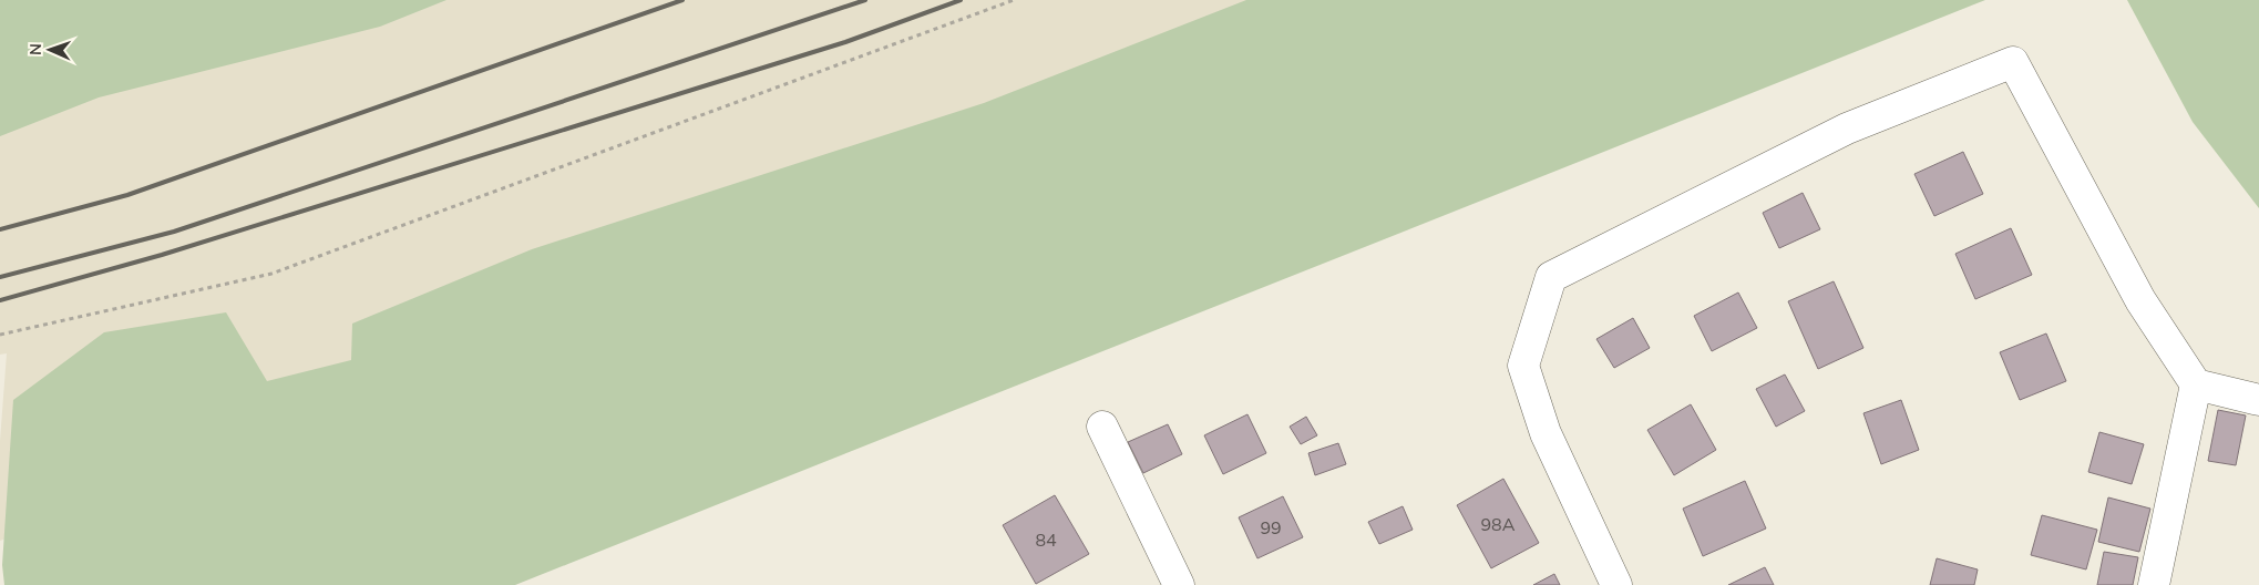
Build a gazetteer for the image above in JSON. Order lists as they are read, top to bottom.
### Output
{
  "house_numbers": ["98А", "99", "84"],
  "north": "left"
}
